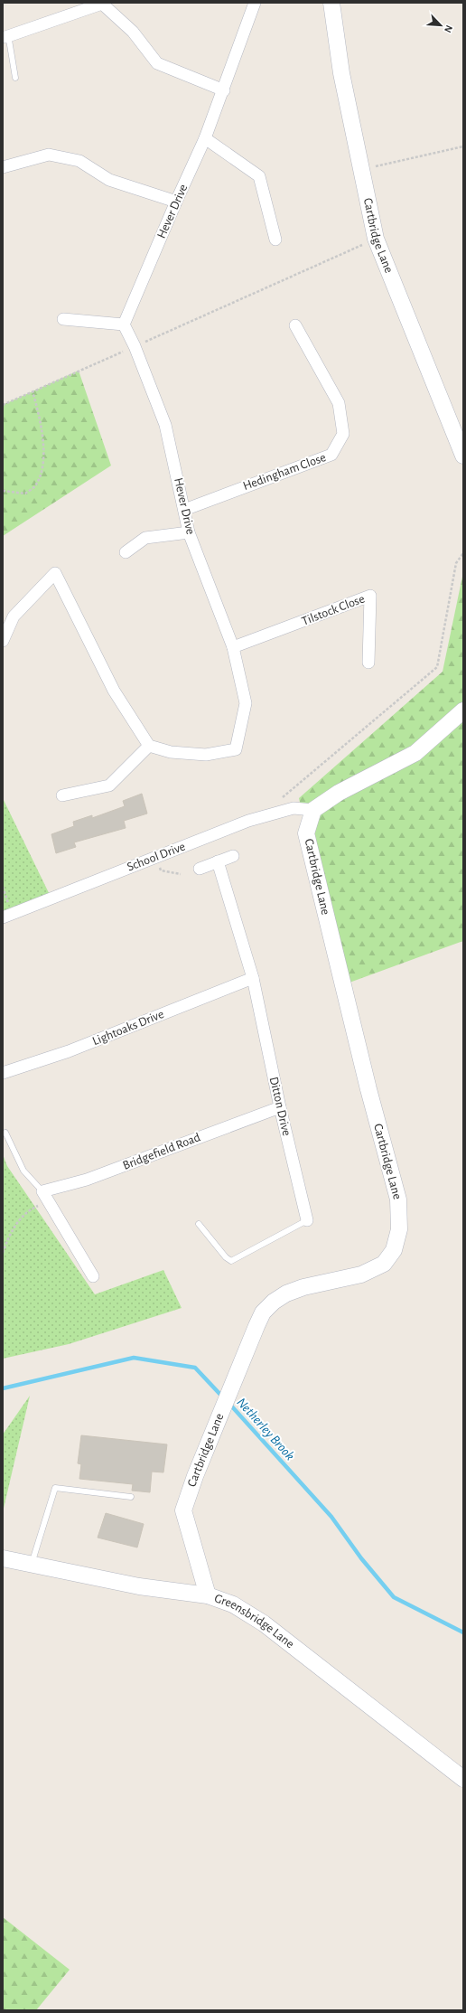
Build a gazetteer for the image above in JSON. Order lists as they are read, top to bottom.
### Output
{
  "streets": {
    "street": [
      "Hever Drive",
      "Cartbridge Lane",
      "Hedingham Close",
      "Tilstock Close",
      "School Drive",
      "Lightoaks Drive",
      "Ditton Drive",
      "Bridgefield Road",
      "Greensbridge Lane"
    ]
  },
  "crossings": [
    ["Hever Drive", "Hedingham Close"],
    ["Hever Drive", "Tilstock Close"],
    ["Cartbridge Lane", "School Drive"],
    ["Cartbridge Lane", "Greensbridge Lane"],
    ["Lightoaks Drive", "Ditton Drive"],
    ["Ditton Drive", "Bridgefield Road"]
  ],
  "water": ["Netherley Brook"],
  "north": "bottom right"
}
